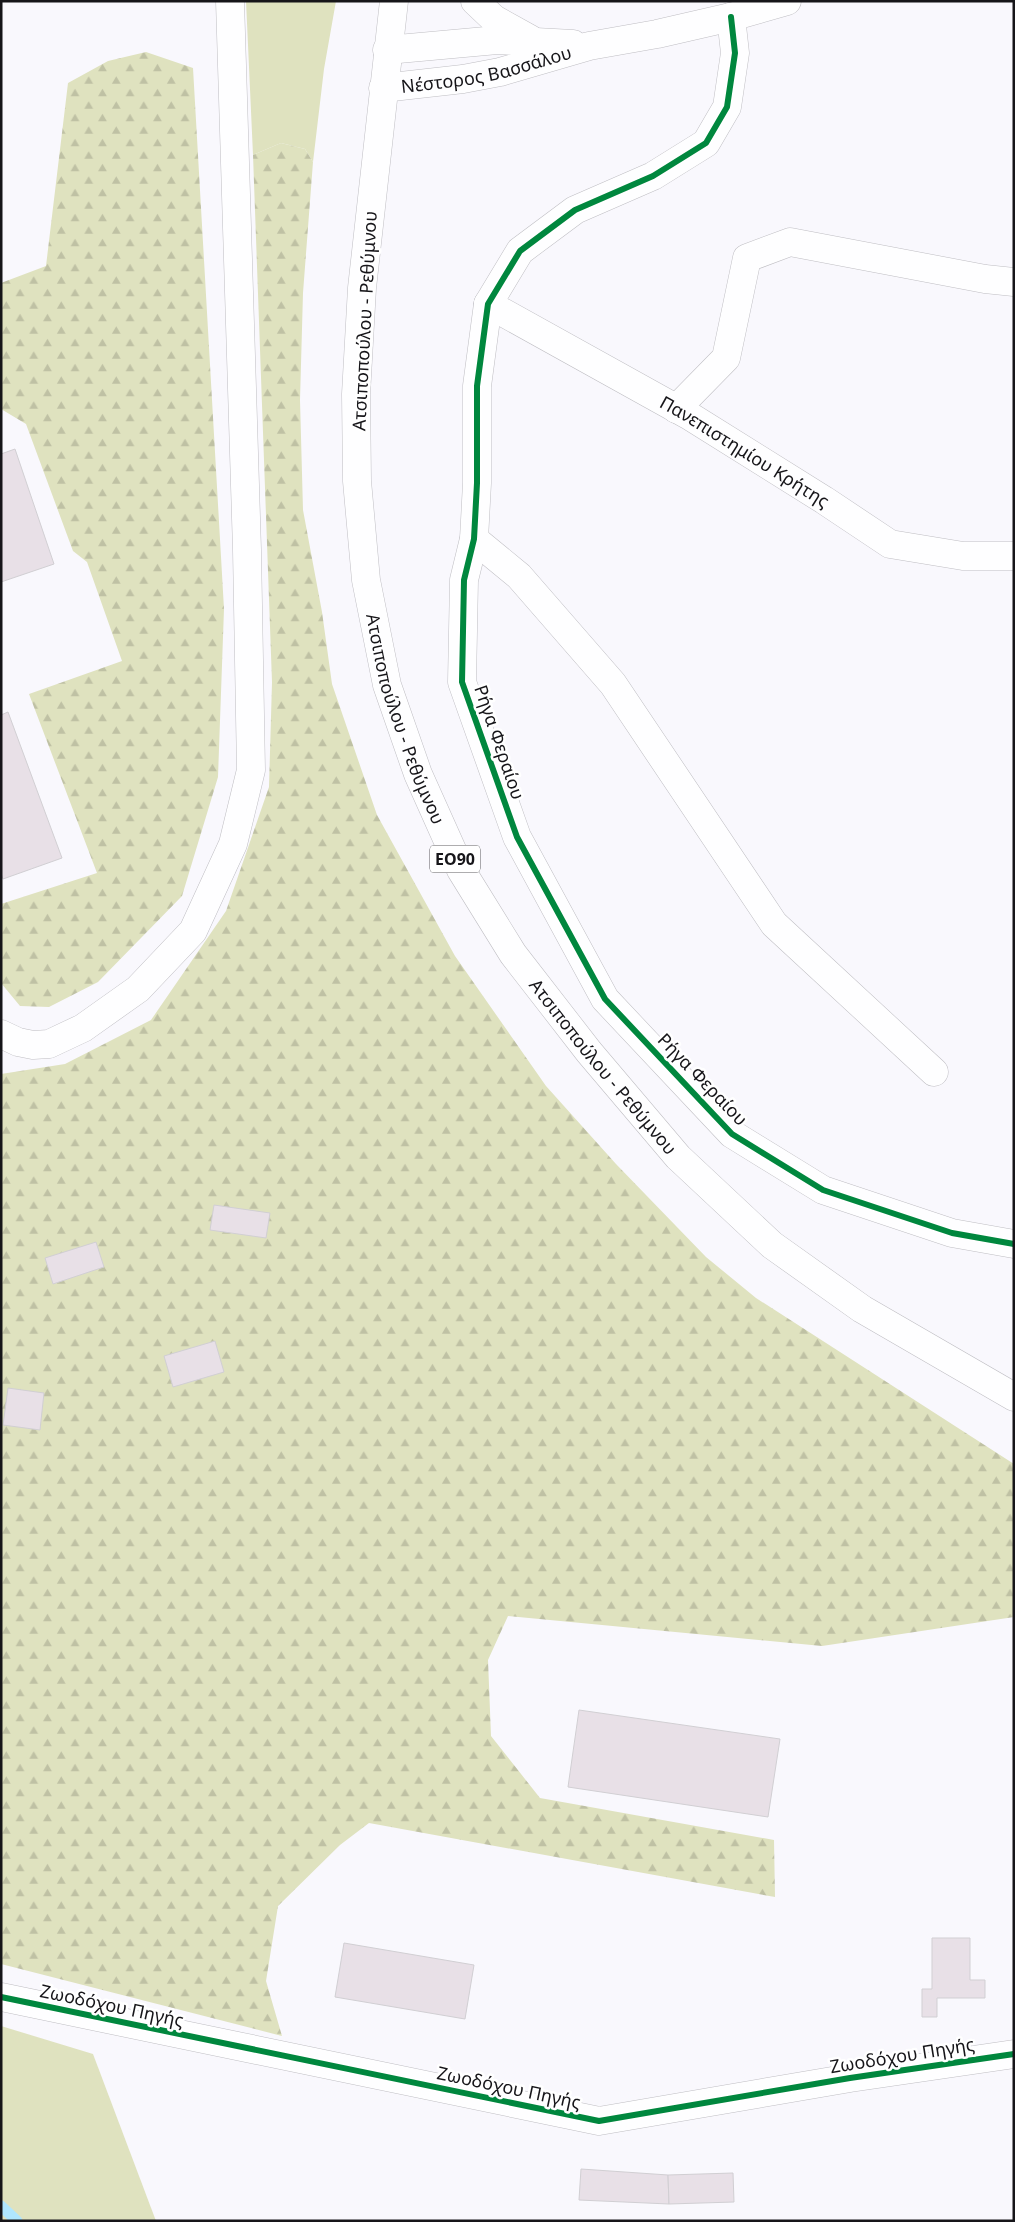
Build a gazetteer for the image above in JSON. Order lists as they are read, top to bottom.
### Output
{
  "streets": {
    "street": [
      "Νέστορος Βασσάλου",
      "Ατσιποπούλου - Ρεθύμνου",
      "Πανεπιστημίου Κρήτης",
      "Ρήγα Φεραίου",
      "ΕΟ90",
      "Ζωοδόχου Πηγής"
    ]
  },
  "crossings": [
    ["Νέστορος Βασσάλου", "Ατσιποπούλου - Ρεθύμνου"],
    ["Νέστορος Βασσάλου", "Ρήγα Φεραίου"],
    ["Πανεπιστημίου Κρήτης", "Ρήγα Φεραίου"]
  ]
}
